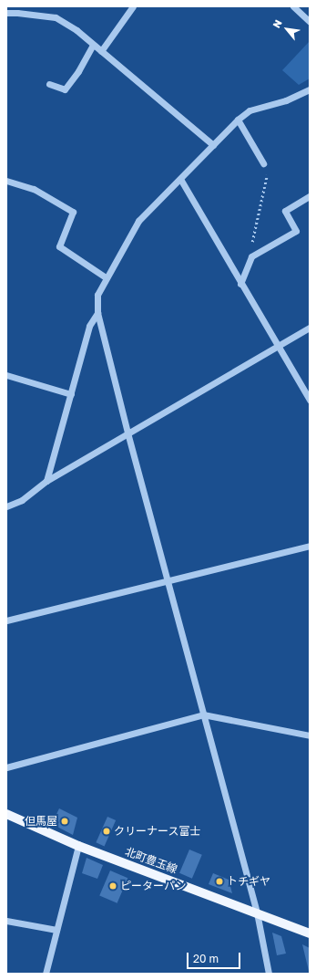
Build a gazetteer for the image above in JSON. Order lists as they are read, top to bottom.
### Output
{
  "streets": {
    "main road": ["北町豊玉線"]
  },
  "places": [
    "但馬屋",
    "クリーナース富士",
    "トチギヤ",
    "ピーターパン"
  ],
  "scale_bar": "20 m",
  "north": "top left"
}
